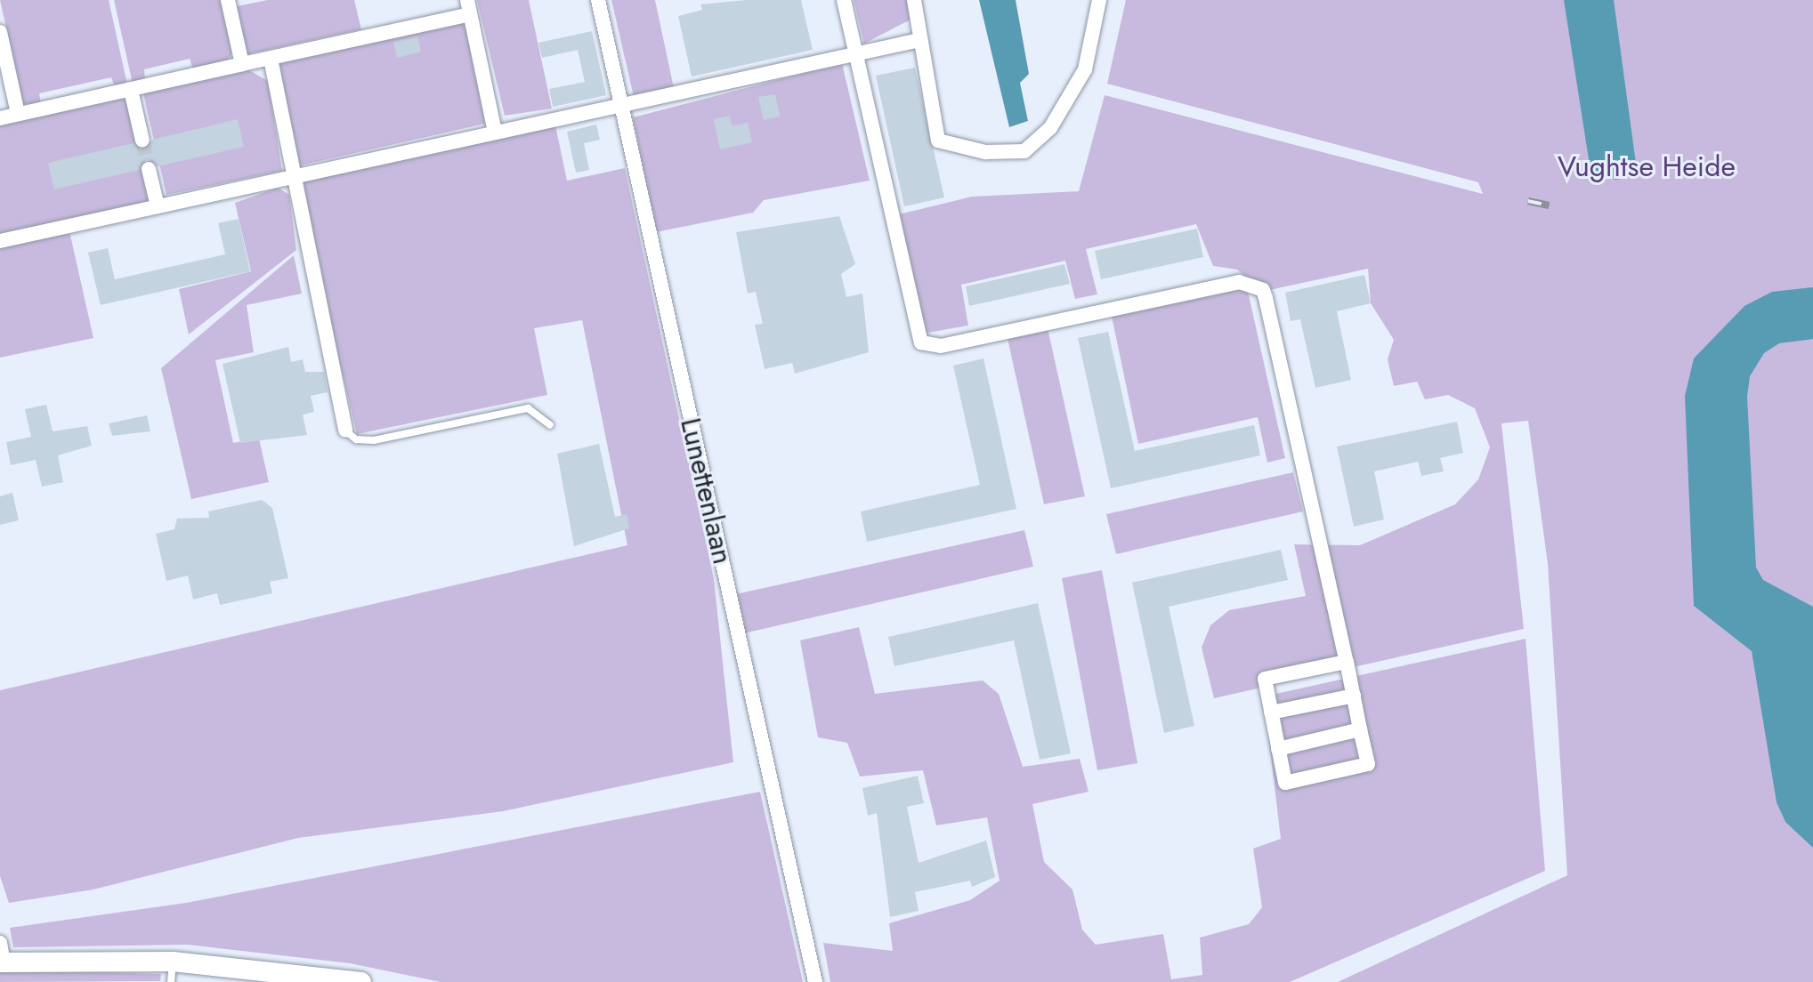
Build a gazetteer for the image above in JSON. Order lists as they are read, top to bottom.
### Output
{
  "streets": {
    "street": ["Lunettenlaan"]
  },
  "parks": ["Vughtse Heide"]
}
